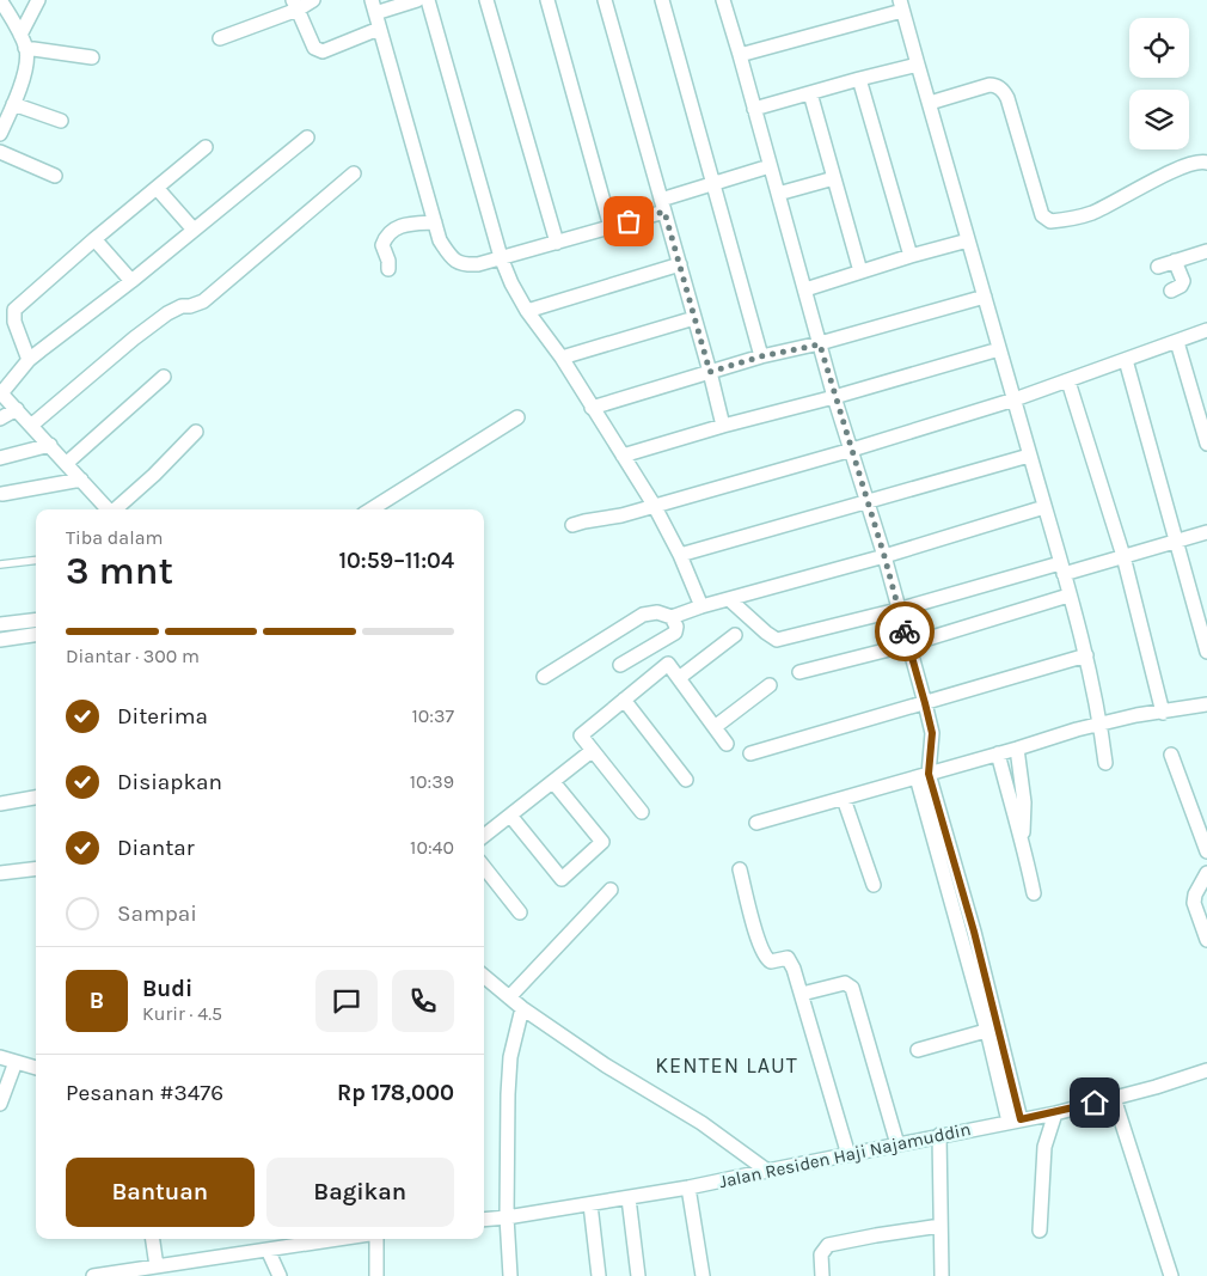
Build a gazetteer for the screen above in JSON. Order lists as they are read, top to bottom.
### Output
{
  "streets": {
    "street": ["Jalan Residen Haji Najamuddin"]
  },
  "districts": ["KENTEN LAUT"],
  "page": {
    "heading": ["3 mnt", "Tiba dalam", "10:59–11:04"],
    "panel": [
      "Budi",
      "Kurir · 4.5",
      "Pesanan #3476",
      "Rp 178,000"
    ],
    "bar": "Diantar · 300 m",
    "list": [
      ["Diterima", "10:37"],
      ["Disiapkan", "10:39"],
      ["Diantar", "10:40"],
      "Sampai"
    ],
    "round": "B",
    "buttons": ["Bantuan", "Bagikan"]
  }
}
